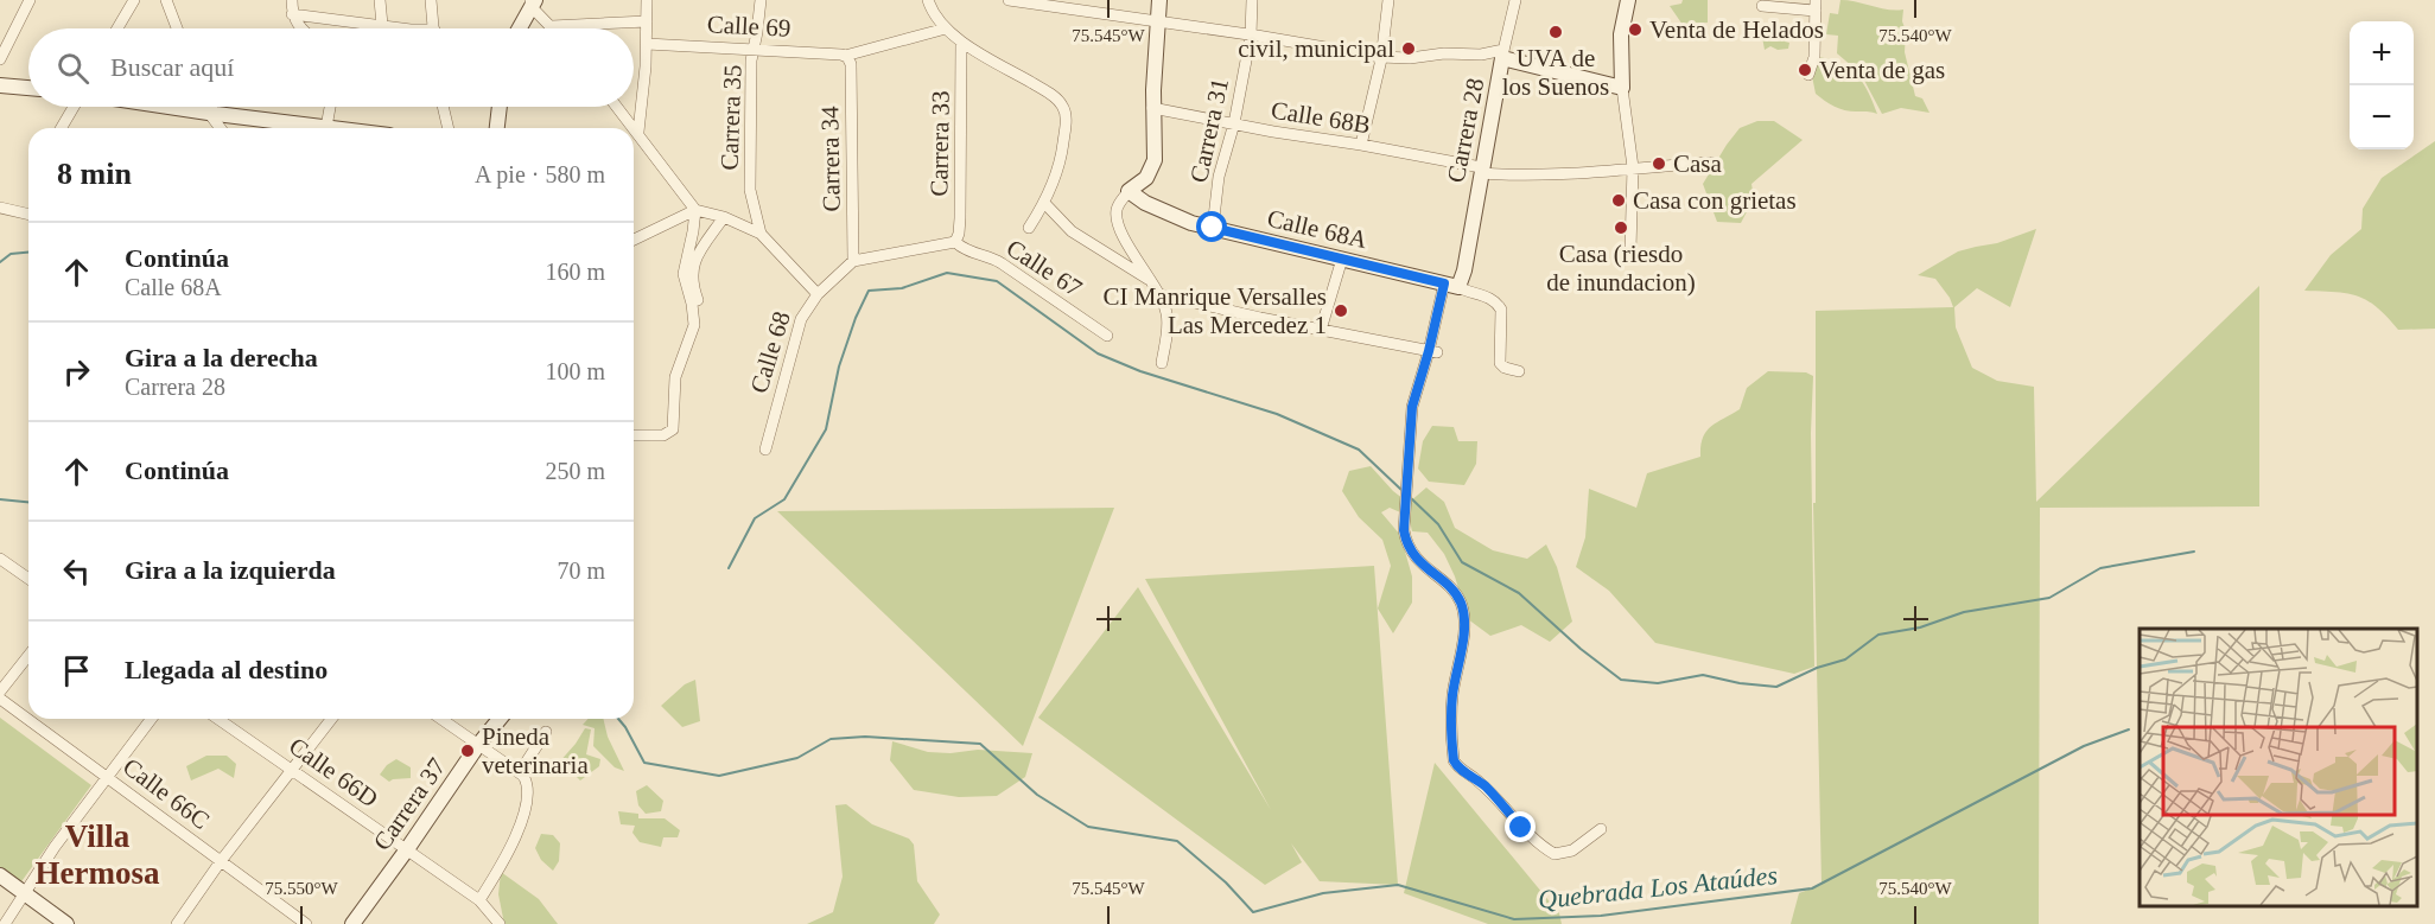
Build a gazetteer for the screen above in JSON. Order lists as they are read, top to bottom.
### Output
{
  "streets": {
    "street": [
      "Calle 69",
      "Carrera 35",
      "Calle 68B",
      "Carrera 31",
      "Carrera 28",
      "Carrera 33",
      "Carrera 34",
      "Calle 68A",
      "Calle 67",
      "Calle 68",
      "Calle 66D",
      "Calle 66C",
      "Carrera 37"
    ]
  },
  "crossings": [
    ["Calle 69", "Carrera 35"],
    ["Calle 69", "Carrera 34"],
    ["Calle 68B", "Carrera 31"],
    ["Calle 68B", "Carrera 28"],
    ["Carrera 31", "Calle 68A"],
    ["Carrera 28", "Calle 68A"],
    ["Carrera 33", "Calle 67"],
    ["Carrera 34", "Calle 68"],
    ["Calle 66D", "Carrera 37"]
  ],
  "districts": ["Villa Hermosa"],
  "water": ["Quebrada Los Ataúdes"],
  "places": [
    "Venta de Helados",
    "UVA de los Suenos",
    "civil, municipal",
    "Venta de gas",
    "Casa",
    "Casa con grietas",
    "Casa (riesdo de inundacion)",
    "CI Manrique Versalles Las Mercedez 1",
    "Pineda veterinaria"
  ],
  "page": {
    "map_buttons": ["+", "−"],
    "search": "Buscar aquí",
    "heading": ["8 min", "A pie · 580 m"],
    "list": [
      ["Continúa", "Calle 68A", "160 m"],
      ["Gira a la derecha", "Carrera 28", "100 m"],
      ["Continúa", "250 m"],
      ["Gira a la izquierda", "70 m"],
      "Llegada al destino"
    ]
  },
  "coordinates": ["75.545°W", "75.540°W", "75.550°W"]
}
